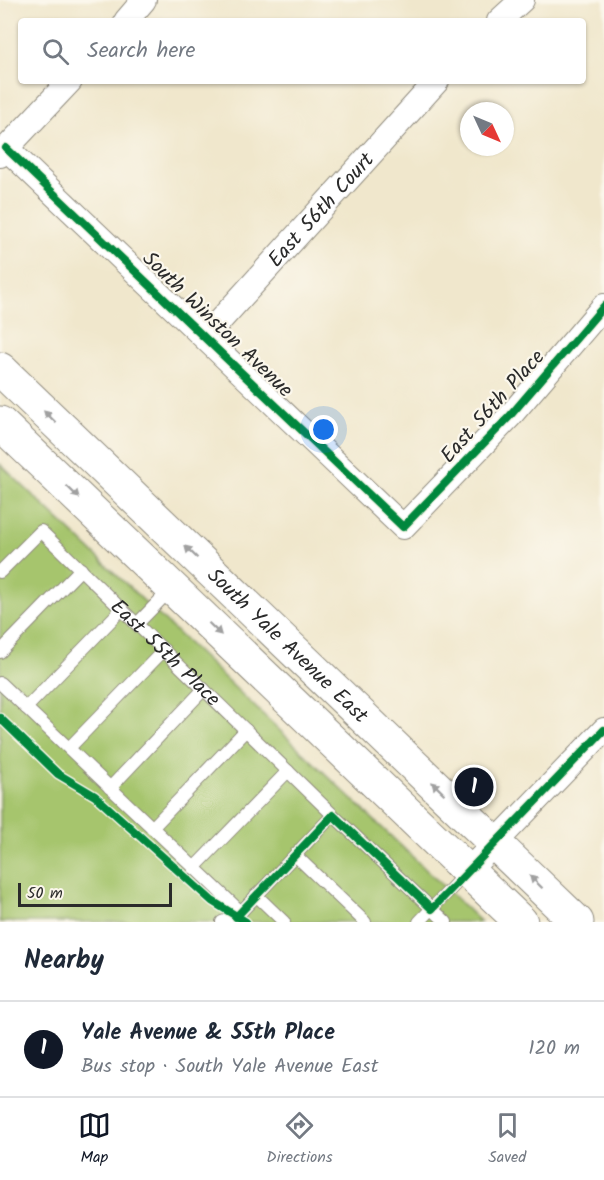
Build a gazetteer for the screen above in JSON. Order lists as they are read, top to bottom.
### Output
{
  "streets": {
    "main road": ["South Yale Avenue East"],
    "street": ["East 56th Court", "South Winston Avenue", "East 56th Place"],
    "lane": ["East 55th Place"]
  },
  "crossings": [
    ["East 56th Court", "South Winston Avenue"],
    ["South Winston Avenue", "East 56th Place"]
  ],
  "scale_bar": "50 m",
  "north": "bottom right",
  "page": {
    "search": "Search here",
    "pins": "1",
    "scale": "50 m",
    "heading": "Nearby",
    "list": [
      {
        "mark": "1",
        "name": "Yale Avenue & 55th Place",
        "note": "Bus stop · South Yale Avenue East",
        "value": "120 m"
      }
    ],
    "nav": ["Map", "Directions", "Saved"]
  }
}
